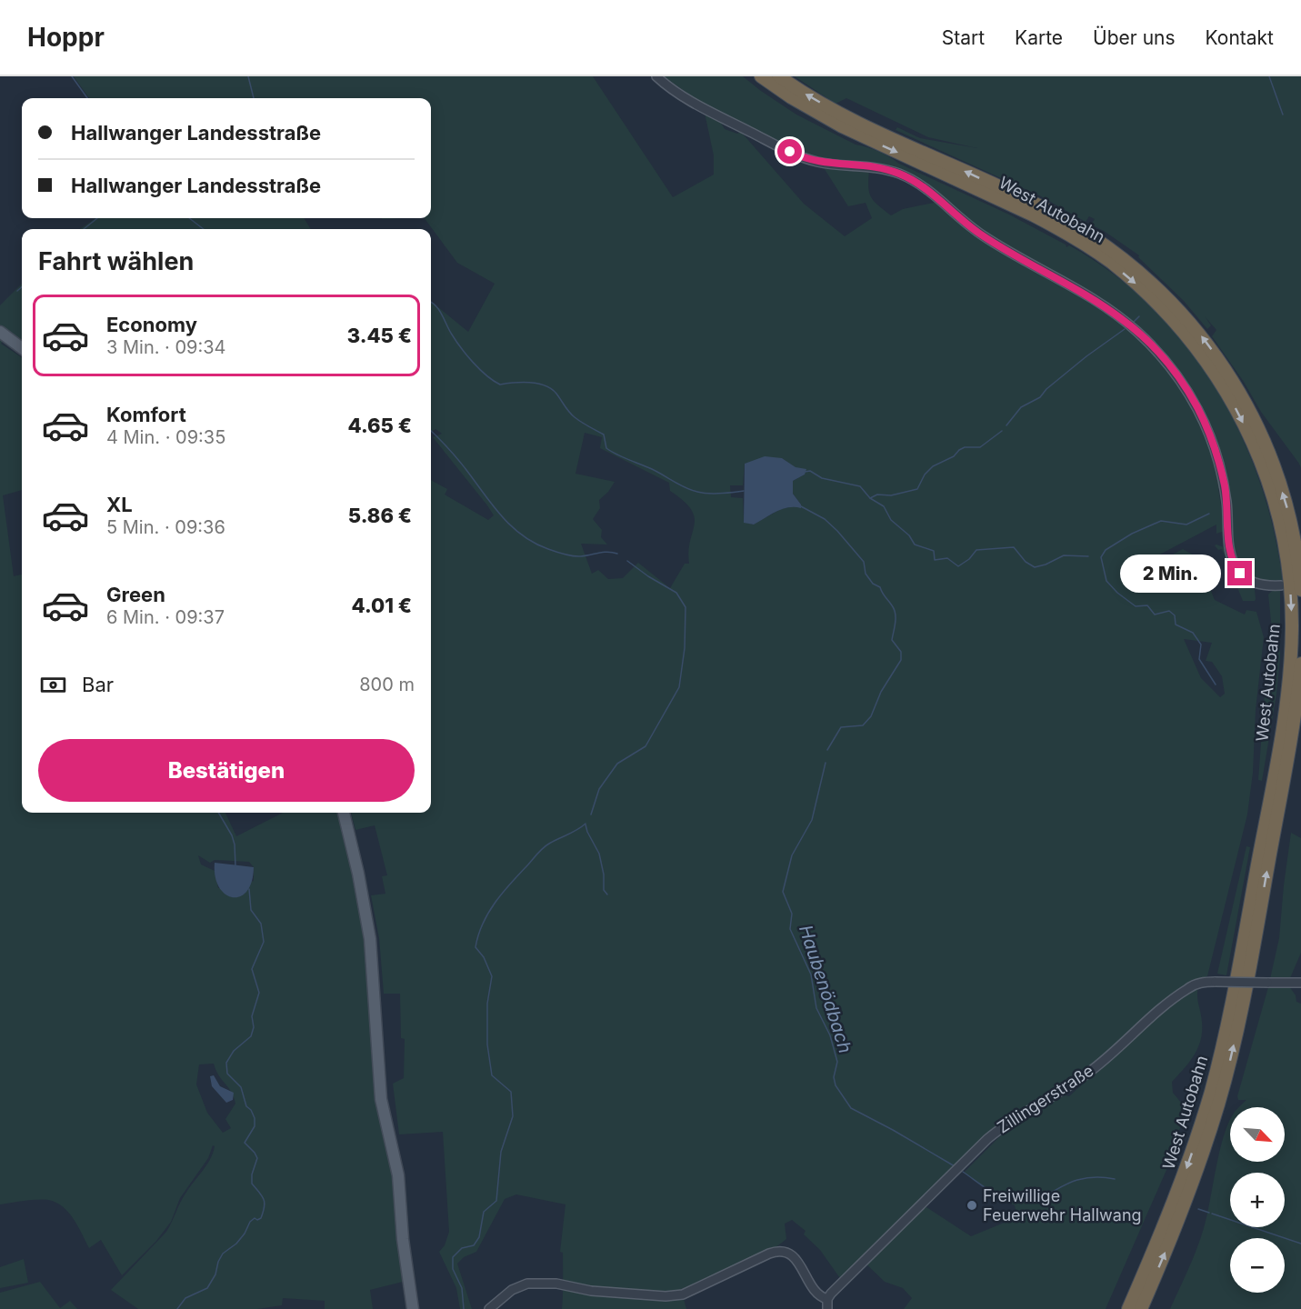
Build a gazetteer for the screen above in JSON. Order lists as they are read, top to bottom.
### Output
{
  "streets": {
    "highway": ["West Autobahn"],
    "street": ["Zillingerstraße"]
  },
  "water": ["Haubenödbach"],
  "places": ["Freiwillige Feuerwehr Hallwang"],
  "north": "bottom right",
  "page": {
    "header": "Hoppr",
    "nav": [
      "Start",
      "Karte",
      "Über uns",
      "Kontakt"
    ],
    "banner": ["Hallwanger Landesstraße", "Hallwanger Landesstraße"],
    "heading": "Fahrt wählen",
    "list": [
      {
        "name": "Economy",
        "note": "3 Min. · 09:34",
        "value": "3.45 €"
      },
      {
        "name": "Komfort",
        "note": "4 Min. · 09:35",
        "value": "4.65 €"
      },
      {
        "name": "XL",
        "note": "5 Min. · 09:36",
        "value": "5.86 €"
      },
      {
        "name": "Green",
        "note": "6 Min. · 09:37",
        "value": "4.01 €"
      }
    ],
    "bubble": "2 Min.",
    "pay": ["Bar", "800 m"],
    "buttons": "Bestätigen",
    "map_buttons": ["+", "−"]
  }
}
